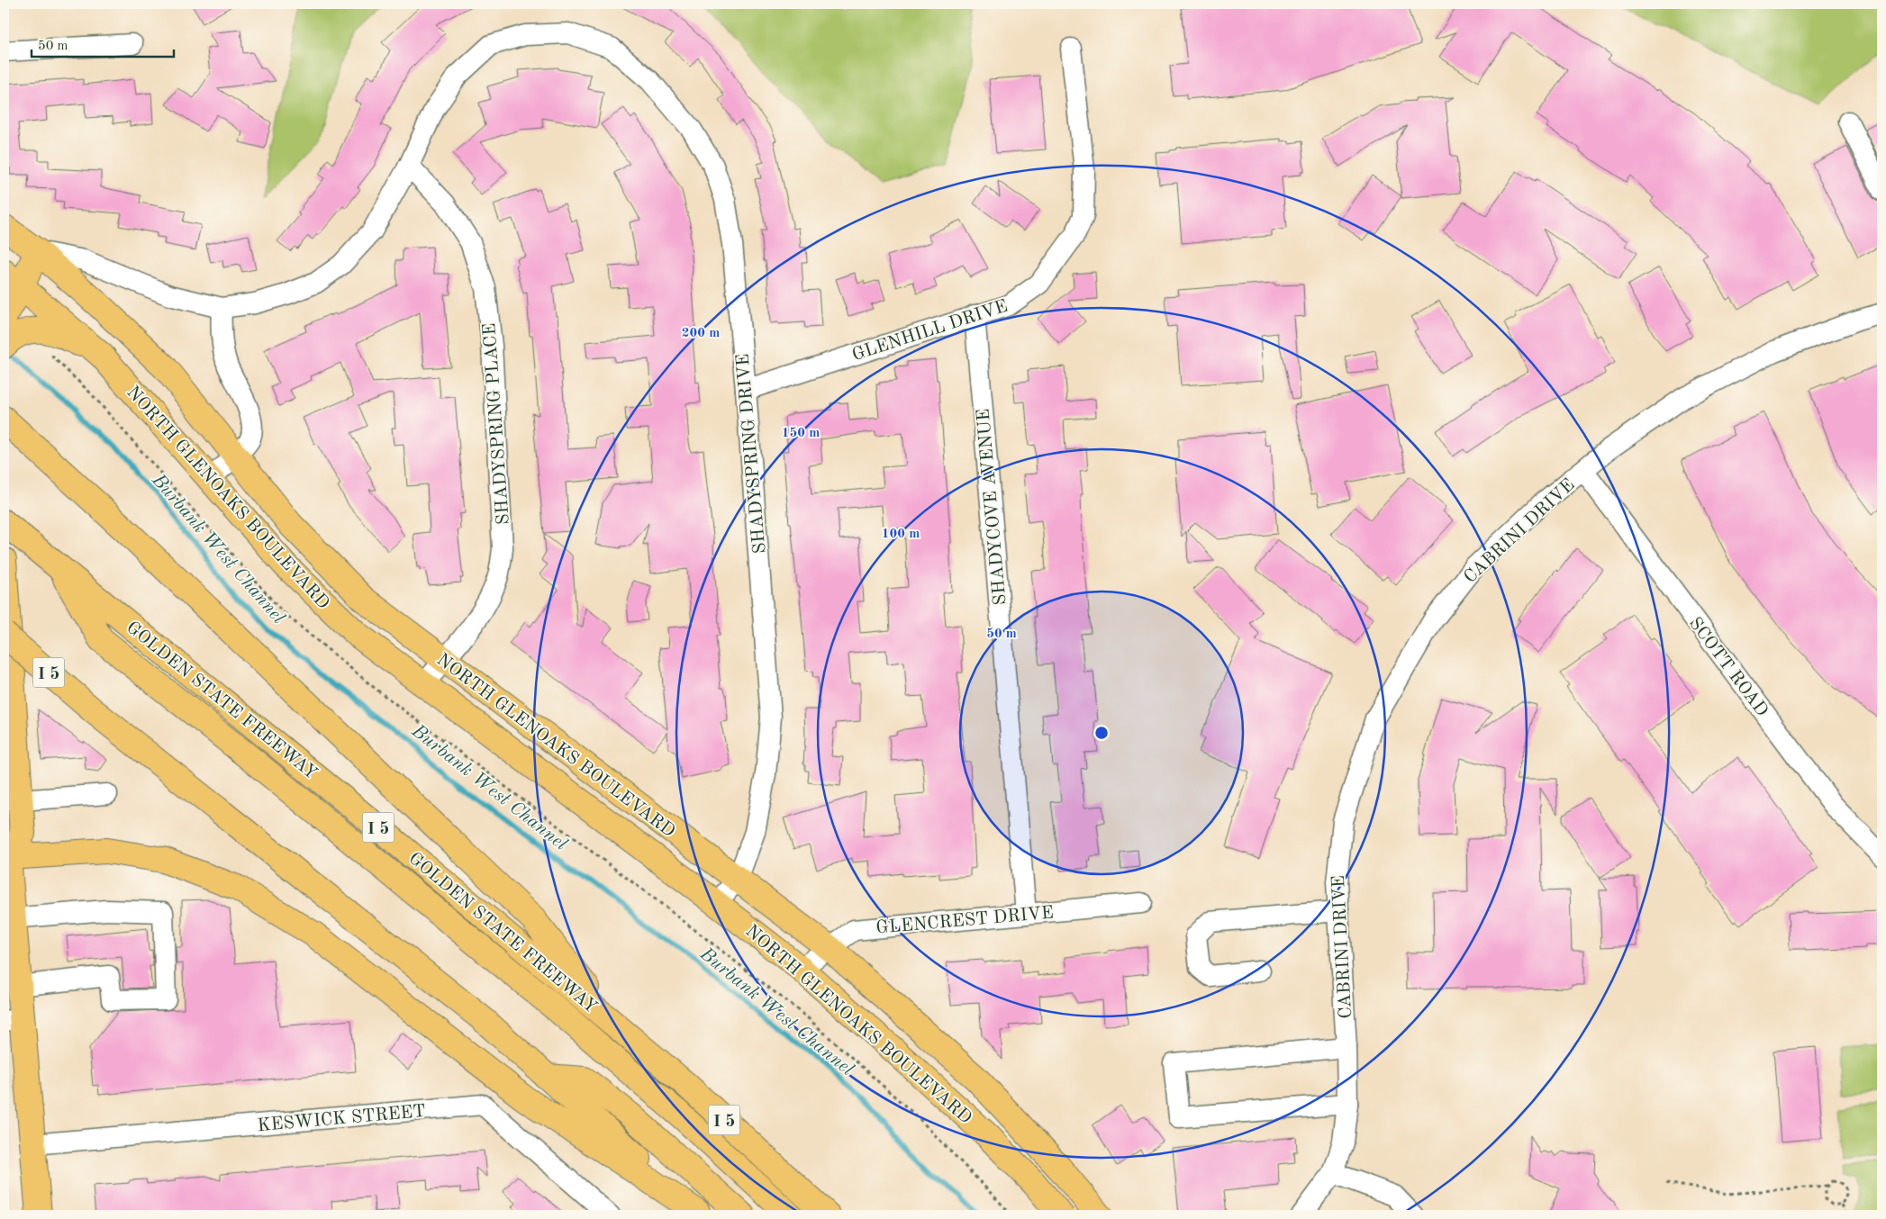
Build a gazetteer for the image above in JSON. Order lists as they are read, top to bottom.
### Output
{
  "streets": {
    "main road": ["NORTH GLENOAKS BOULEVARD", "I 5", "GOLDEN STATE FREEWAY"],
    "street": [
      "GLENHILL DRIVE",
      "SHADYSPRING PLACE",
      "SHADYSPRING DRIVE",
      "SHADYCOVE AVENUE",
      "CABRINI DRIVE",
      "SCOTT ROAD",
      "GLENCREST DRIVE",
      "KESWICK STREET"
    ]
  },
  "crossings": [
    ["GLENHILL DRIVE", "SHADYSPRING DRIVE"],
    ["GLENHILL DRIVE", "SHADYCOVE AVENUE"],
    ["SHADYSPRING PLACE", "SHADYSPRING DRIVE"],
    ["SHADYSPRING PLACE", "NORTH GLENOAKS BOULEVARD"],
    ["SHADYSPRING DRIVE", "NORTH GLENOAKS BOULEVARD"],
    ["NORTH GLENOAKS BOULEVARD", "GLENCREST DRIVE"],
    ["SHADYCOVE AVENUE", "GLENCREST DRIVE"],
    ["CABRINI DRIVE", "SCOTT ROAD"]
  ],
  "water": ["Burbank West Channel"],
  "scale_bar": "50 m",
  "rings": [
    "200 m",
    "150 m",
    "100 m",
    "50 m"
  ]
}
